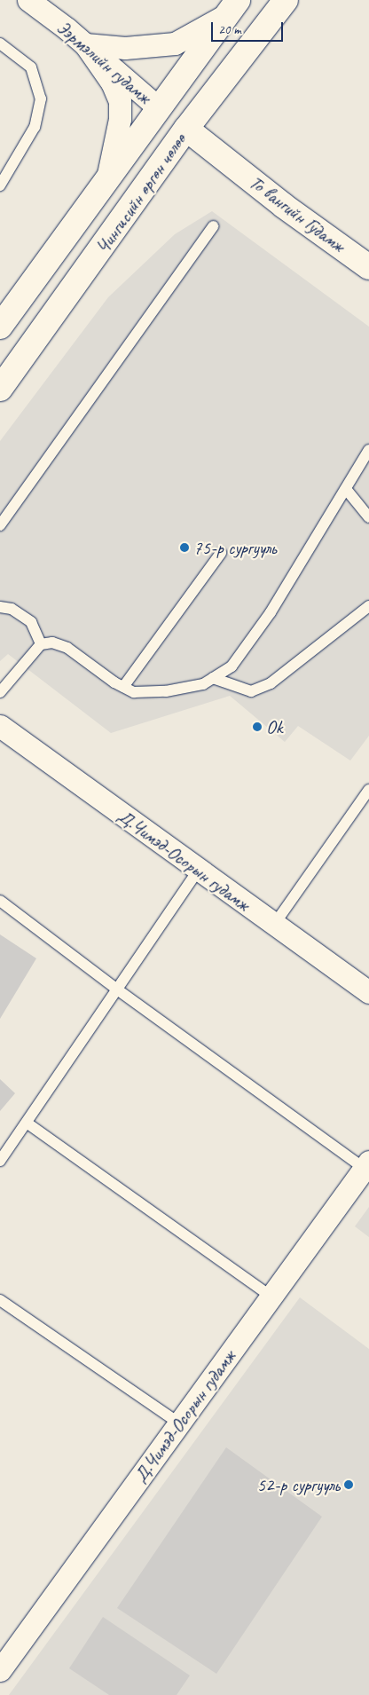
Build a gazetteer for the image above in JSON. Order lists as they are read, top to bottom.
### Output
{
  "streets": {
    "main road": ["Чингисийн өргөн чөлөө", "То вангийн Гудамж"],
    "street": ["Ээрмэлийн гудамж", "Д.Чимэд-Осорын гудамж"]
  },
  "crossings": [
    ["Ээрмэлийн гудамж", "Чингисийн өргөн чөлөө"],
    ["Ээрмэлийн гудамж", "То вангийн Гудамж"],
    ["Чингисийн өргөн чөлөө", "То вангийн Гудамж"]
  ],
  "places": ["75-р сургууль", "Ok", "52-р сургууль"],
  "scale_bar": "20 m"
}
